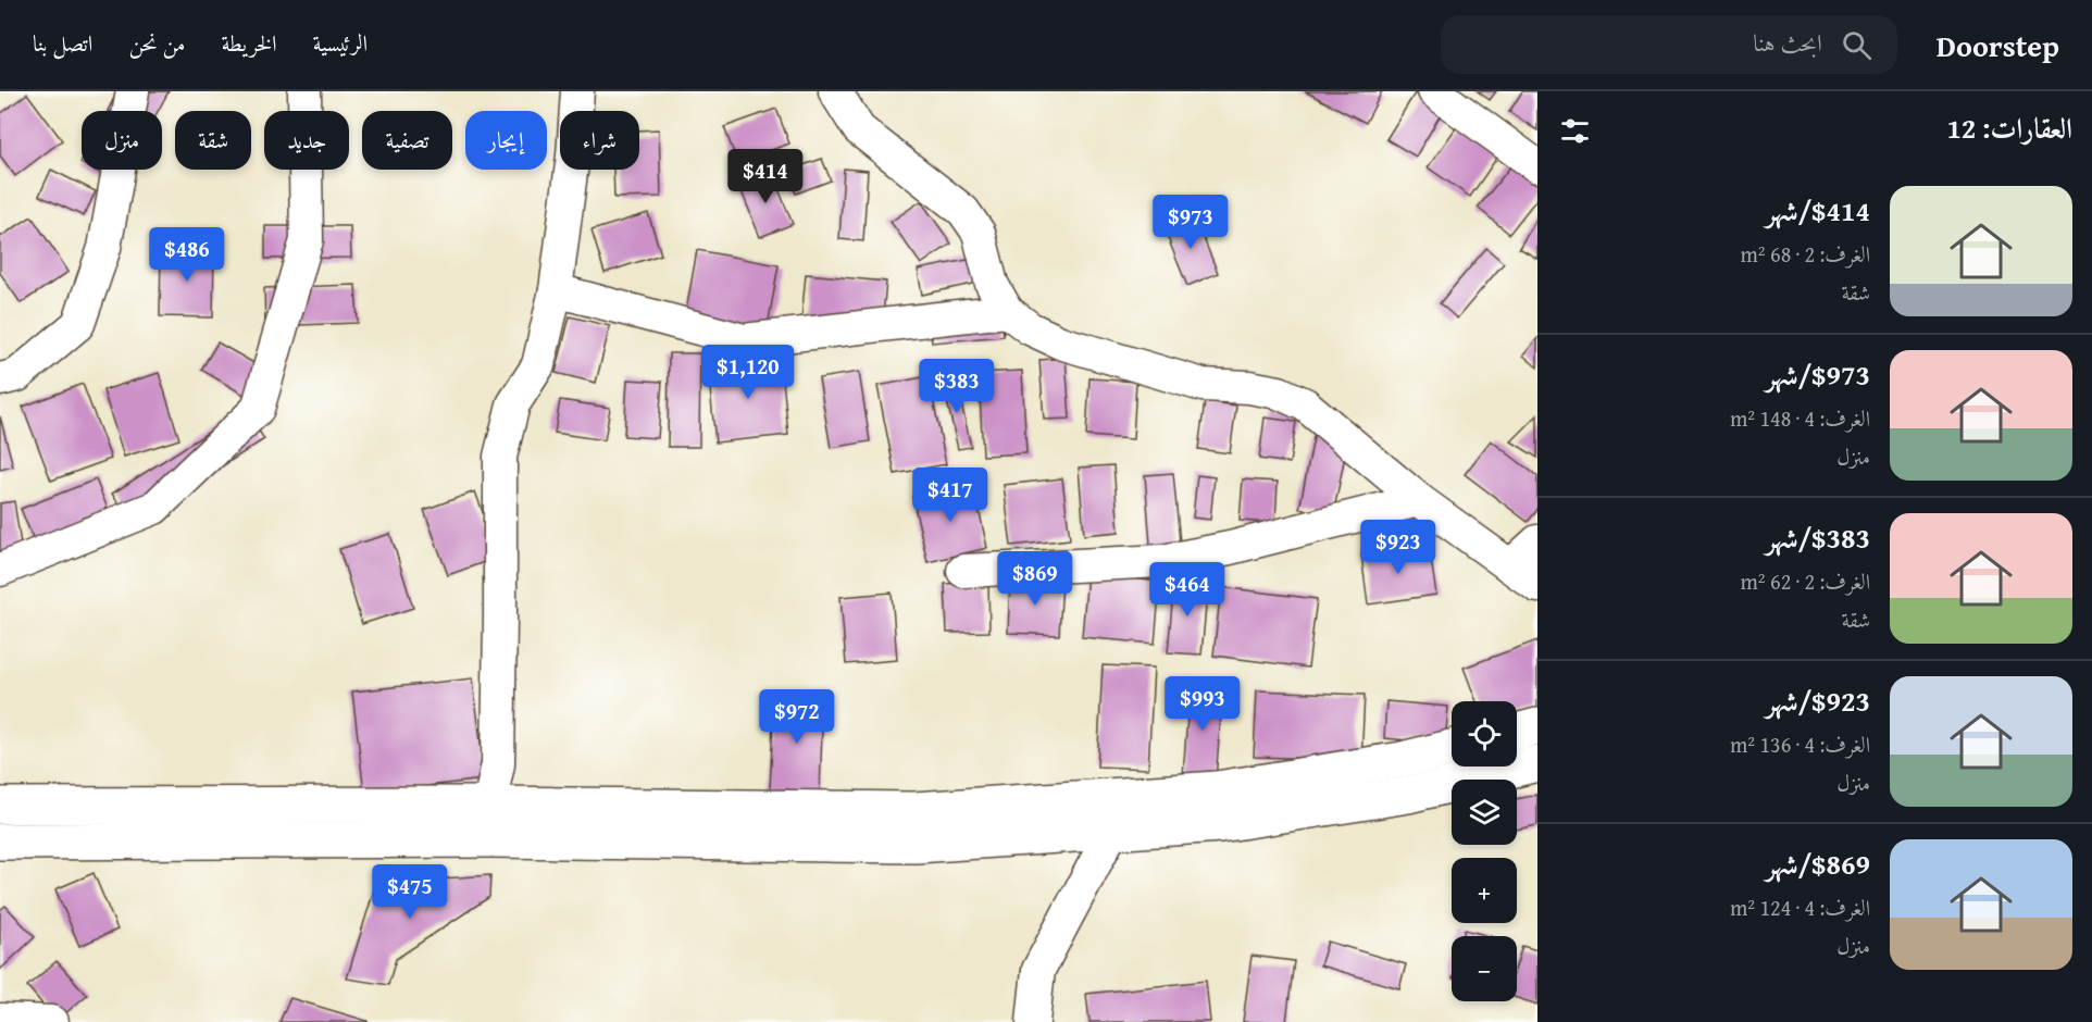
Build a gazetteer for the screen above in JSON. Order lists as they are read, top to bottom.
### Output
{
  "page": {
    "header": "Doorstep",
    "search": "ابحث هنا",
    "nav": [
      "الرئيسية",
      "الخريطة",
      "من نحن",
      "اتصل بنا"
    ],
    "heading": "العقارات: 12",
    "chip": [
      "شراء",
      "إيجار",
      "تصفية",
      "جديد",
      "شقة",
      "منزل"
    ],
    "price": [
      "$414",
      "$973",
      "$486",
      "$1,120",
      "$383",
      "$417",
      "$923",
      "$869",
      "$464",
      "$993",
      "$972",
      "$475"
    ],
    "list": [
      {
        "name": "$414/شهر",
        "note": "الغرف: 2 · 68 m² · شقة"
      },
      {
        "name": "$973/شهر",
        "note": "الغرف: 4 · 148 m² · منزل"
      },
      {
        "name": "$383/شهر",
        "note": "الغرف: 2 · 62 m² · شقة"
      },
      {
        "name": "$923/شهر",
        "note": "الغرف: 4 · 136 m² · منزل"
      },
      {
        "name": "$869/شهر",
        "note": "الغرف: 4 · 124 m² · منزل"
      }
    ],
    "map_buttons": ["+", "−"]
  }
}
